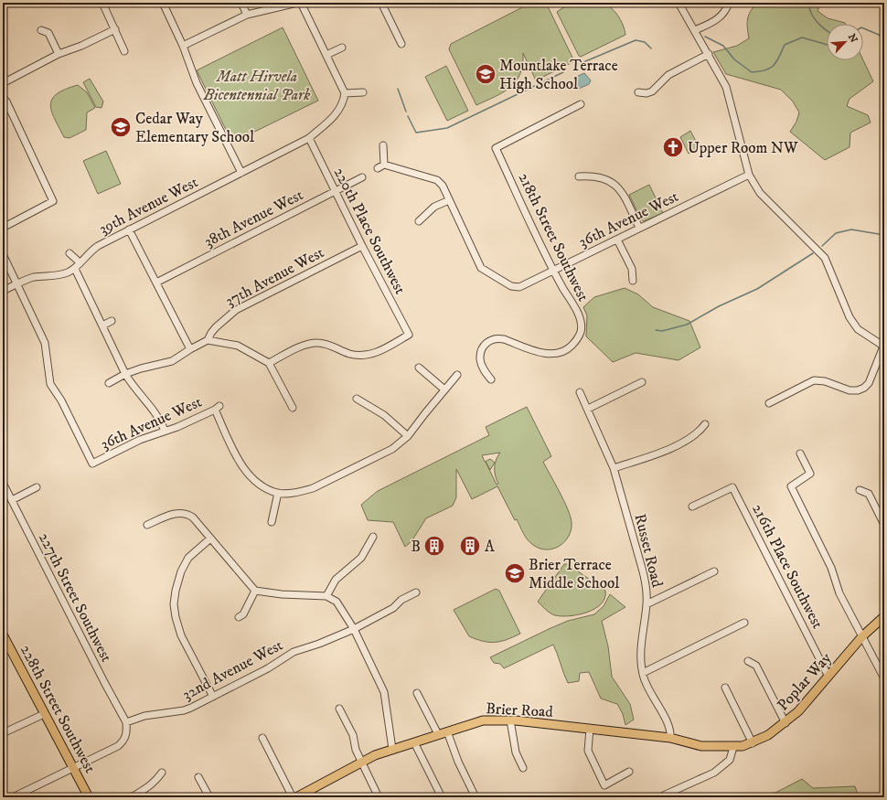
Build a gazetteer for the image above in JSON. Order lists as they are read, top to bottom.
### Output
{
  "streets": {
    "main road": ["Poplar Way", "228th Street Southwest", "Brier Road"],
    "street": [
      "39th Avenue West",
      "38th Avenue West",
      "36th Avenue West",
      "220th Place Southwest",
      "218th Street Southwest",
      "37th Avenue West",
      "Russet Road",
      "216th Place Southwest",
      "227th Street Southwest",
      "32nd Avenue West"
    ]
  },
  "crossings": [
    ["39th Avenue West", "220th Place Southwest"],
    ["38th Avenue West", "220th Place Southwest"],
    ["36th Avenue West", "218th Street Southwest"],
    ["220th Place Southwest", "37th Avenue West"],
    ["Russet Road", "Brier Road"],
    ["216th Place Southwest", "Poplar Way"],
    ["227th Street Southwest", "32nd Avenue West"],
    ["Poplar Way", "Brier Road"]
  ],
  "parks": ["Matt Hirvela Bicentennial Park"],
  "places": {
    "school or university": ["Mountlake Terrace High School", "Cedar Way Elementary School", "Brier Terrace Middle School"],
    "church": ["Upper Room NW"],
    "building": ["B", "A"]
  },
  "north": "top right"
}
